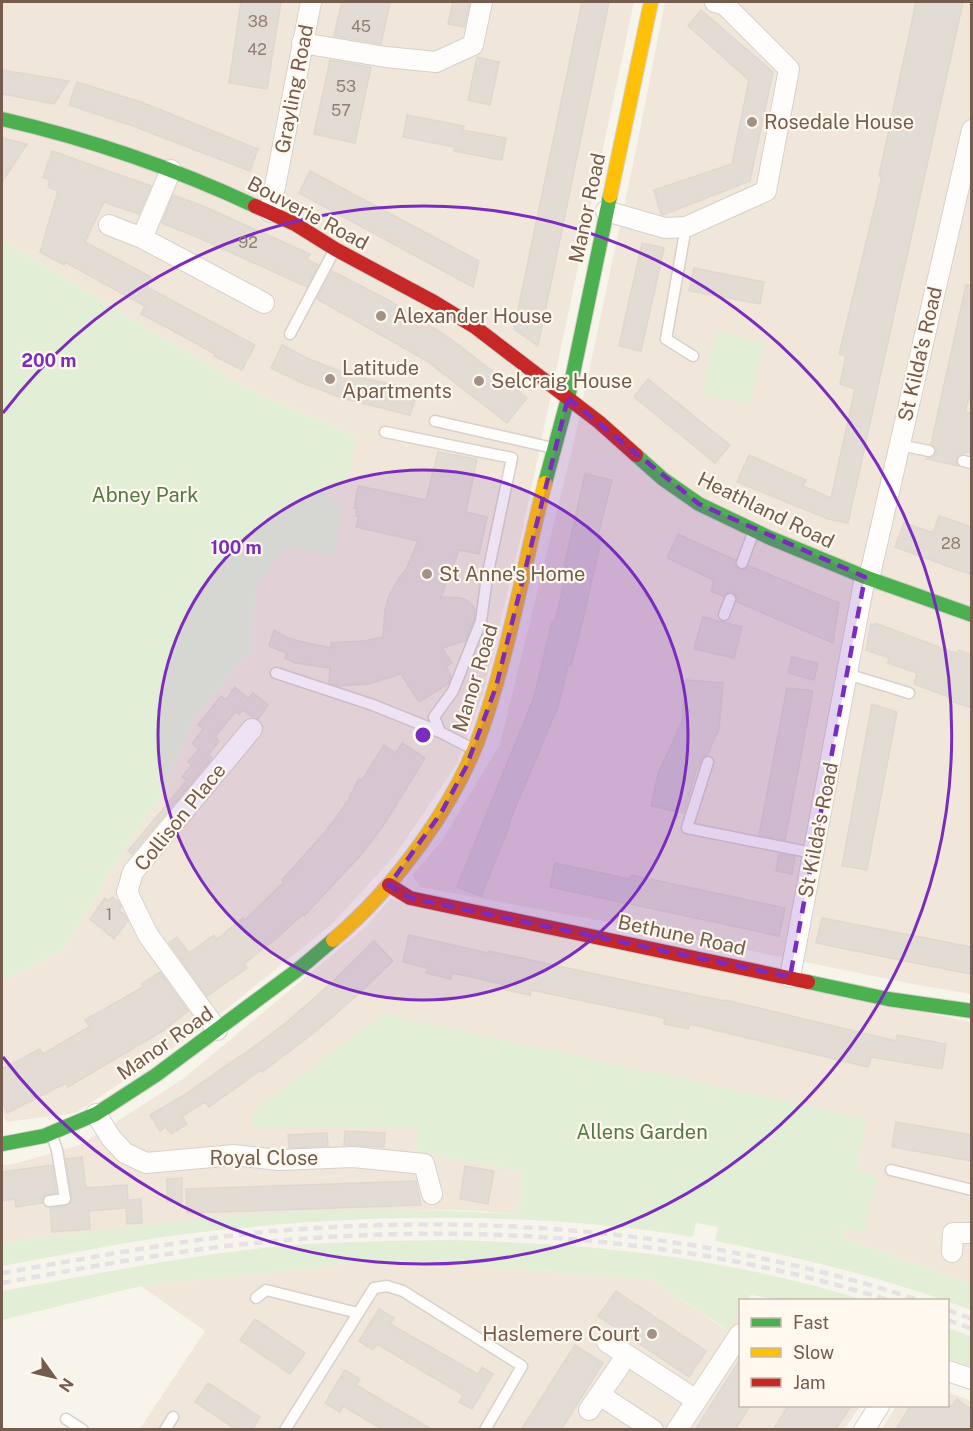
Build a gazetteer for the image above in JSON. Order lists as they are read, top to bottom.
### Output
{
  "streets": {
    "street": [
      "Grayling Road",
      "Manor Road",
      "Bouverie Road",
      "St Kilda's Road",
      "Heathland Road",
      "Collison Place",
      "Bethune Road",
      "Royal Close"
    ]
  },
  "crossings": [
    ["Grayling Road", "Bouverie Road"],
    ["Manor Road", "Bouverie Road"],
    ["Manor Road", "Heathland Road"],
    ["Manor Road", "Collison Place"],
    ["Manor Road", "Bethune Road"],
    ["Manor Road", "Royal Close"],
    ["Bouverie Road", "Heathland Road"],
    ["St Kilda's Road", "Heathland Road"],
    ["St Kilda's Road", "Bethune Road"]
  ],
  "parks": ["Abney Park", "Allens Garden"],
  "places": [
    "Rosedale House",
    "Alexander House",
    "Latitude Apartments",
    "Selcraig House",
    "St Anne's Home",
    "Haslemere Court"
  ],
  "house_numbers": [
    "38",
    "45",
    "42",
    "53",
    "57",
    "92",
    "28",
    "1"
  ],
  "legend": ["Fast", "Slow", "Jam"],
  "north": "bottom right",
  "rings": ["200 m", "100 m"]
}
